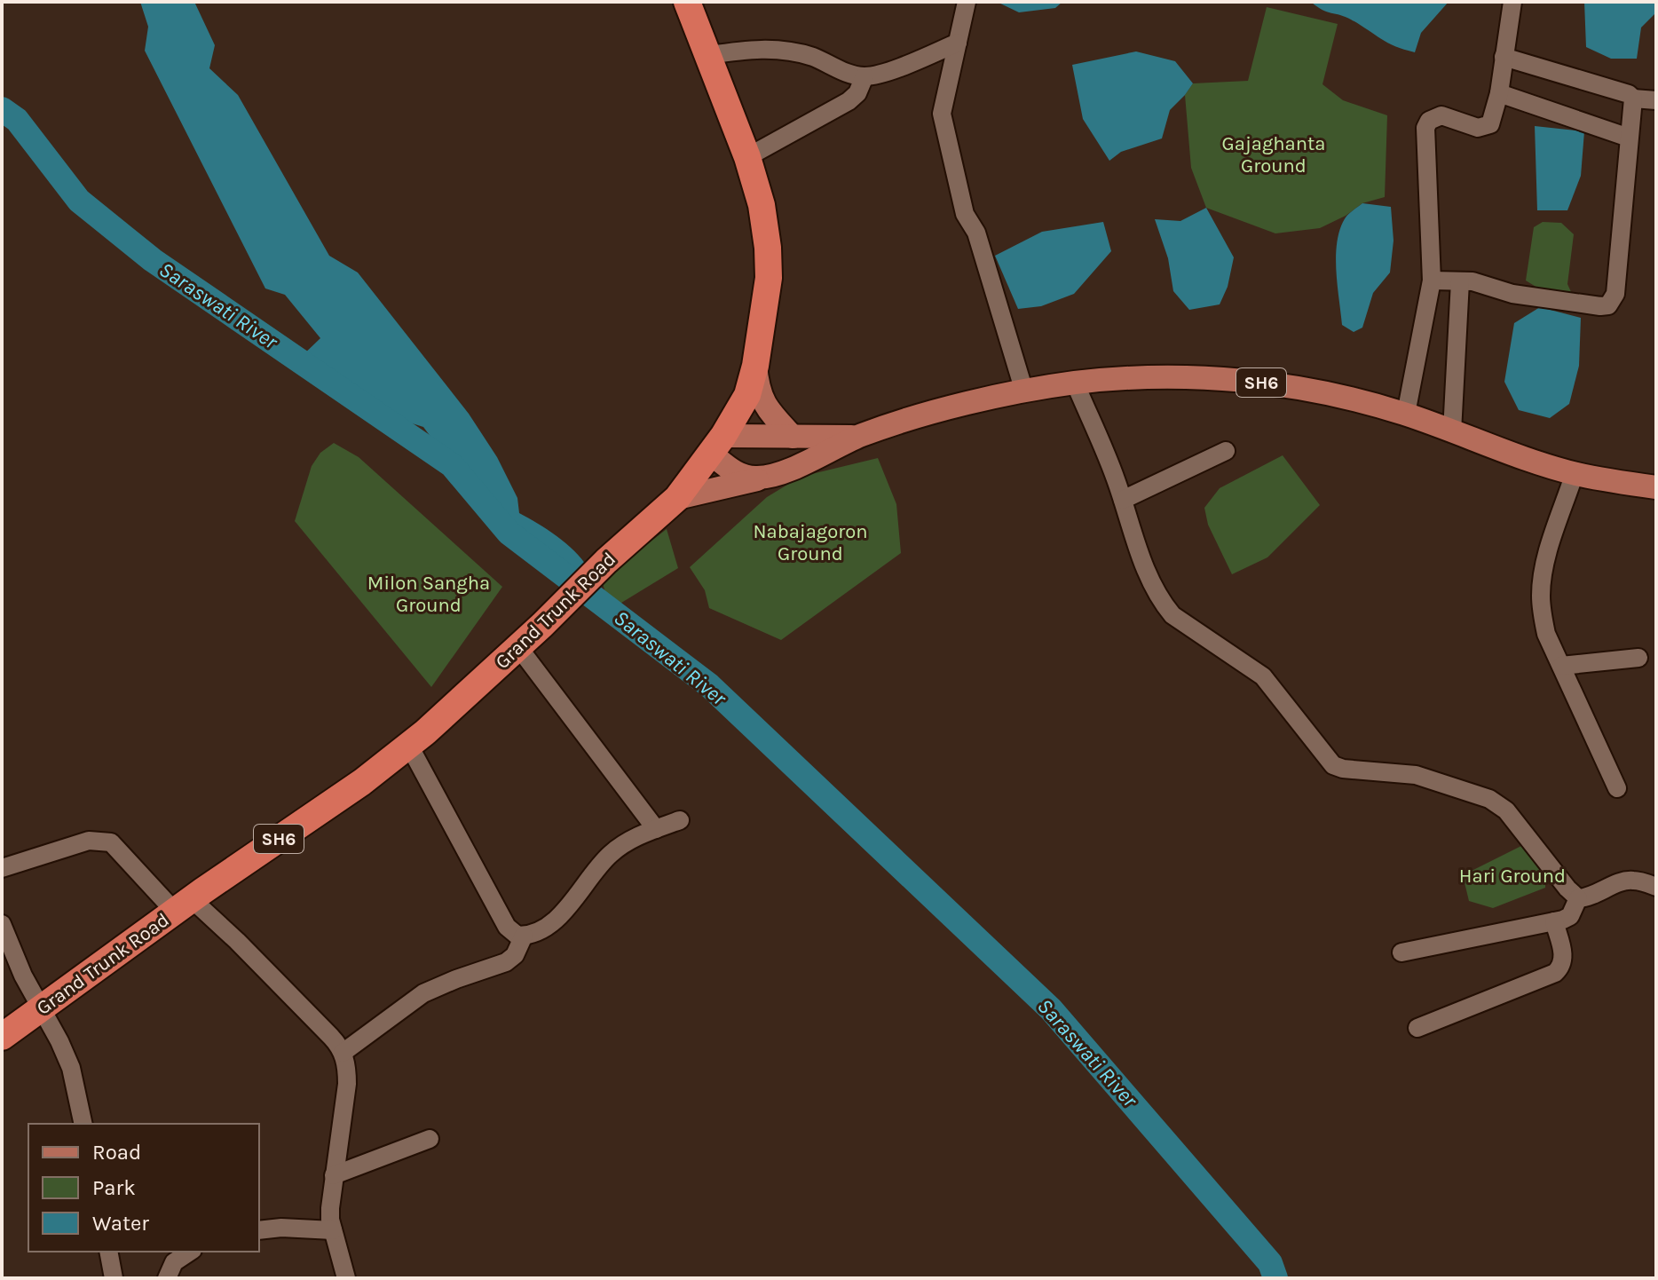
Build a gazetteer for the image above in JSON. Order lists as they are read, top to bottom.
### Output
{
  "streets": {
    "highway": ["SH6", "Grand Trunk Road"]
  },
  "crossings": [
    ["SH6", "Grand Trunk Road"]
  ],
  "water": ["Saraswati River"],
  "parks": [
    "Gajaghanta Ground",
    "Nabajagoron Ground",
    "Milon Sangha Ground",
    "Hari Ground"
  ],
  "legend": ["Road", "Park", "Water"]
}
